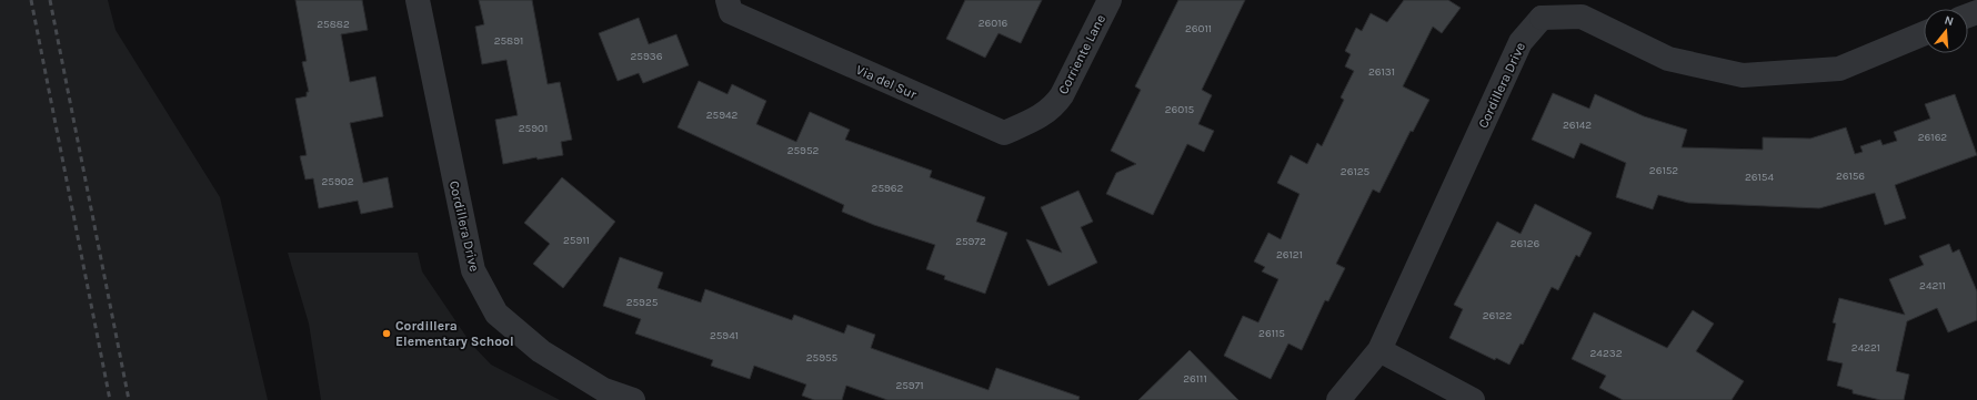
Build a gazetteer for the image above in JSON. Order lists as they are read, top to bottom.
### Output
{
  "streets": {
    "street": ["Corriente Lane", "Via del Sur", "Cordillera Drive"]
  },
  "crossings": [
    ["Corriente Lane", "Via del Sur"]
  ],
  "places": ["Cordillera Elementary School"],
  "house_numbers": [
    "26016",
    "25882",
    "26011",
    "25891",
    "25936",
    "26131",
    "26015",
    "25942",
    "26142",
    "25901",
    "26162",
    "25952",
    "26152",
    "26125",
    "26156",
    "26154",
    "25902",
    "25962",
    "25911",
    "25972",
    "26126",
    "26121",
    "24211",
    "25925",
    "26122",
    "26115",
    "25941",
    "24221",
    "24232",
    "25955",
    "26111",
    "25971"
  ],
  "north": "top"
}
